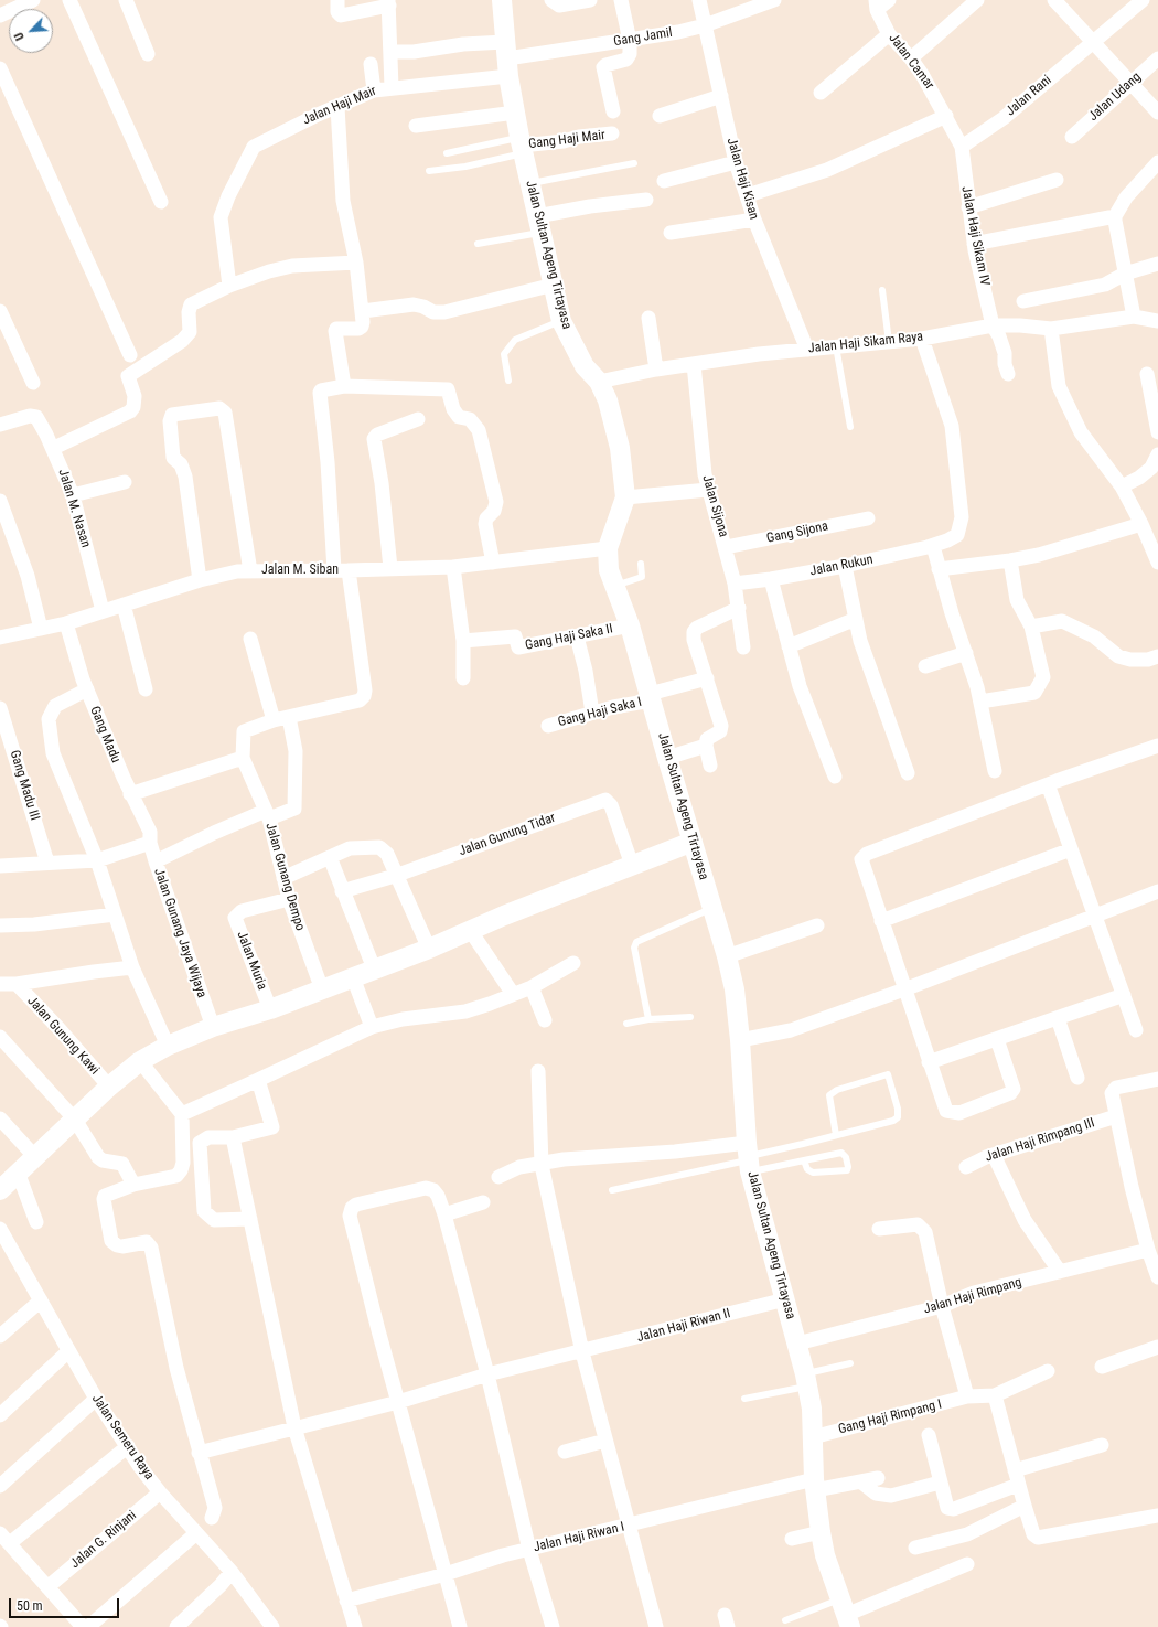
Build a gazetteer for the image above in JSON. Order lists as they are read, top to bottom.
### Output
{
  "streets": {
    "main road": ["Jalan Sultan Ageng Tirtayasa"],
    "street": [
      "Gang Jamil",
      "Jalan Camar",
      "Jalan Rani",
      "Jalan Udang",
      "Jalan Haji Mair",
      "Gang Haji Mair",
      "Jalan Haji Kisan",
      "Jalan Haji Sikam IV",
      "Jalan Haji Sikam Raya",
      "Jalan Sijona",
      "Jalan M. Nasan",
      "Gang Sijona",
      "Jalan Rukun",
      "Jalan M. Siban",
      "Gang Haji Saka II",
      "Gang Haji Saka I",
      "Gang Madu",
      "Gang Madu III",
      "Jalan Gunung Tidar",
      "Jalan Gunang Dempo",
      "Jalan Gunang Jaya Wijaya",
      "Jalan Muria",
      "Jalan Gunung Kawi",
      "Jalan Haji Rimpang III",
      "Jalan Haji Rimpang",
      "Jalan Haji Riwan II",
      "Gang Haji Rimpang I",
      "Jalan Semeru Raya",
      "Jalan Haji Riwan I",
      "Jalan G. Rinjani"
    ]
  },
  "crossings": [
    ["Gang Jamil", "Jalan Haji Mair"],
    ["Gang Jamil", "Jalan Haji Kisan"],
    ["Gang Jamil", "Jalan Sultan Ageng Tirtayasa"],
    ["Jalan Camar", "Jalan Rani"],
    ["Jalan Camar", "Jalan Haji Sikam IV"],
    ["Jalan Rani", "Jalan Haji Sikam IV"],
    ["Jalan Haji Mair", "Jalan Sultan Ageng Tirtayasa"],
    ["Gang Haji Mair", "Jalan Sultan Ageng Tirtayasa"],
    ["Jalan Haji Kisan", "Jalan Haji Sikam Raya"],
    ["Jalan Haji Sikam IV", "Jalan Haji Sikam Raya"],
    ["Jalan Sultan Ageng Tirtayasa", "Jalan Haji Sikam Raya"],
    ["Jalan Sultan Ageng Tirtayasa", "Jalan M. Siban"],
    ["Jalan Sultan Ageng Tirtayasa", "Gang Haji Saka II"],
    ["Jalan Sultan Ageng Tirtayasa", "Gang Haji Saka I"],
    ["Jalan Sultan Ageng Tirtayasa", "Jalan Haji Rimpang"],
    ["Jalan Sultan Ageng Tirtayasa", "Jalan Haji Riwan II"],
    ["Jalan Sultan Ageng Tirtayasa", "Gang Haji Rimpang I"],
    ["Jalan Sultan Ageng Tirtayasa", "Jalan Haji Riwan I"],
    ["Jalan Haji Sikam Raya", "Jalan Sijona"],
    ["Jalan Haji Sikam Raya", "Jalan Rukun"],
    ["Jalan Sijona", "Gang Sijona"],
    ["Jalan Sijona", "Jalan Rukun"],
    ["Jalan M. Nasan", "Jalan M. Siban"],
    ["Jalan M. Siban", "Gang Madu"],
    ["Gang Madu", "Jalan Gunang Jaya Wijaya"],
    ["Jalan Gunang Dempo", "Jalan Muria"],
    ["Jalan Semeru Raya", "Jalan G. Rinjani"]
  ],
  "scale_bar": "50 m",
  "north": "bottom left"
}
